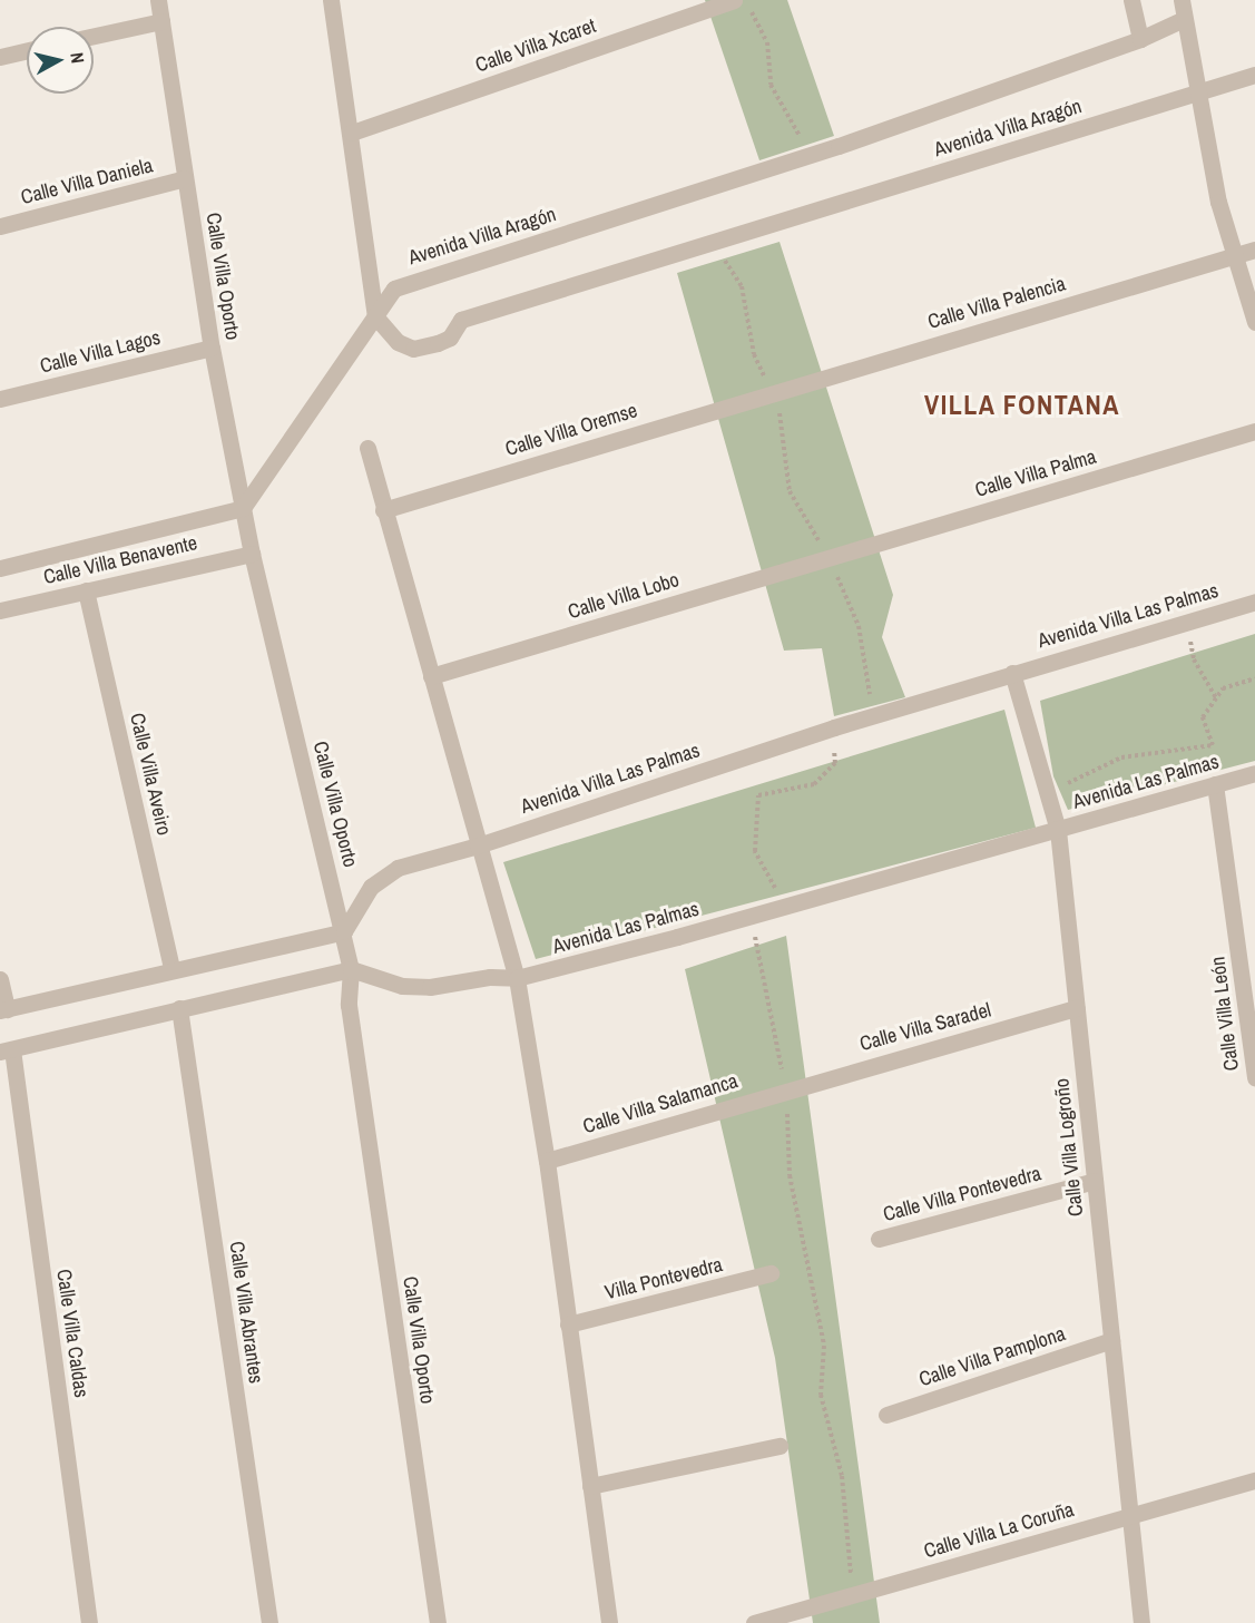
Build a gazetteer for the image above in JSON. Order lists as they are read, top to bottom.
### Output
{
  "streets": {
    "street": [
      "Calle Villa Xcaret",
      "Avenida Villa Aragón",
      "Calle Villa Daniela",
      "Calle Villa Oporto",
      "Calle Villa Palencia",
      "Calle Villa Lagos",
      "Calle Villa Oremse",
      "Calle Villa Palma",
      "Calle Villa Benavente",
      "Calle Villa Lobo",
      "Avenida Villa Las Palmas",
      "Calle Villa Aveiro",
      "Avenida Las Palmas",
      "Calle Villa León",
      "Calle Villa Saradel",
      "Calle Villa Salamanca",
      "Calle Villa Logroño",
      "Calle Villa Pontevedra",
      "Villa Pontevedra",
      "Calle Villa Abrantes",
      "Calle Villa Caldas",
      "Calle Villa Pamplona",
      "Calle Villa La Coruña"
    ]
  },
  "crossings": [
    ["Calle Villa Daniela", "Calle Villa Oporto"],
    ["Calle Villa Oporto", "Calle Villa Lagos"],
    ["Calle Villa Oporto", "Calle Villa Benavente"],
    ["Calle Villa Oporto", "Avenida Villa Las Palmas"],
    ["Calle Villa Oporto", "Avenida Las Palmas"],
    ["Calle Villa Palencia", "Calle Villa Oremse"],
    ["Calle Villa Palma", "Calle Villa Lobo"],
    ["Calle Villa Benavente", "Calle Villa Aveiro"],
    ["Avenida Villa Las Palmas", "Calle Villa Logroño"],
    ["Avenida Las Palmas", "Calle Villa León"],
    ["Avenida Las Palmas", "Calle Villa Logroño"],
    ["Calle Villa Saradel", "Calle Villa Salamanca"],
    ["Calle Villa Saradel", "Calle Villa Logroño"],
    ["Calle Villa Logroño", "Calle Villa Pontevedra"],
    ["Calle Villa Logroño", "Calle Villa Pamplona"],
    ["Calle Villa Logroño", "Calle Villa La Coruña"]
  ],
  "districts": ["VILLA FONTANA"],
  "north": "right"
}
